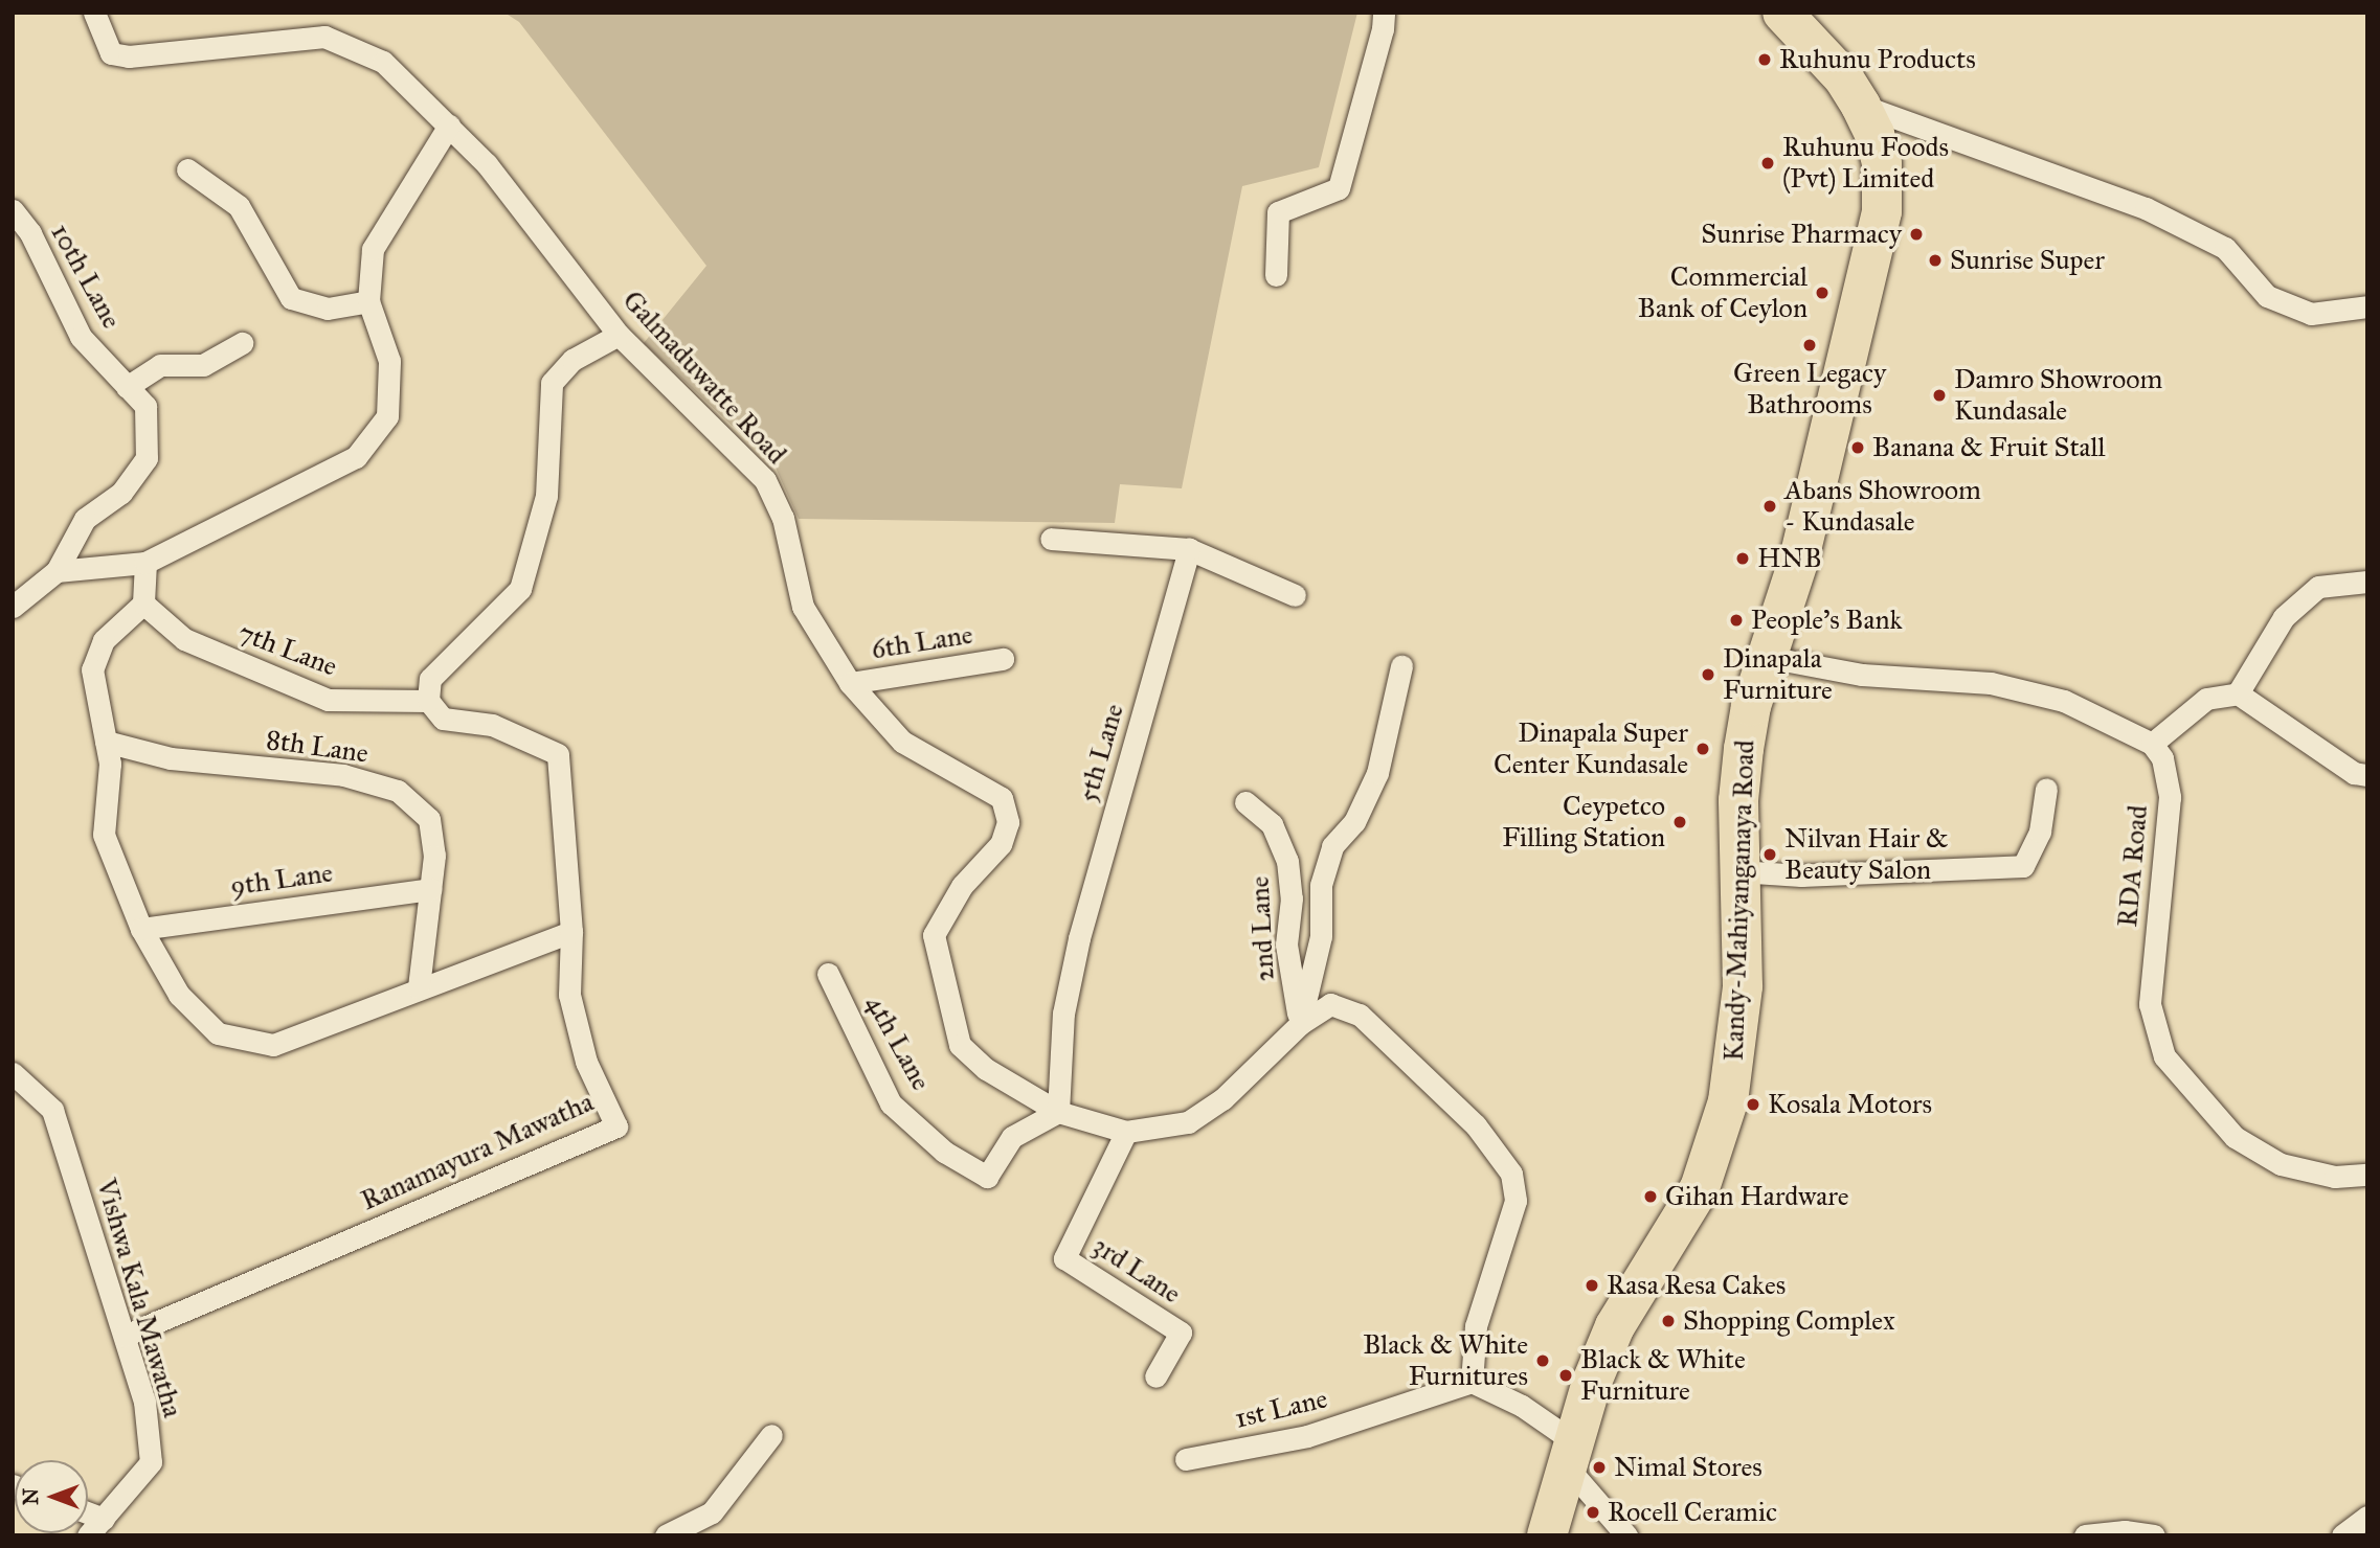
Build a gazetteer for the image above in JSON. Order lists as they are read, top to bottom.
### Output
{
  "streets": {
    "highway": ["Kandy-Mahiyanganaya Road"],
    "street": [
      "10th Lane",
      "Galmaduwatte Road",
      "6th Lane",
      "7th Lane",
      "8th Lane",
      "5th Lane",
      "RDA Road",
      "9th Lane",
      "2nd Lane",
      "4th Lane",
      "Ranamayura Mawatha",
      "3rd Lane",
      "Vishwa Kala Mawatha",
      "1st Lane"
    ]
  },
  "crossings": [
    ["Galmaduwatte Road", "6th Lane"],
    ["Galmaduwatte Road", "5th Lane"],
    ["Galmaduwatte Road", "2nd Lane"],
    ["Galmaduwatte Road", "4th Lane"],
    ["Galmaduwatte Road", "3rd Lane"],
    ["Galmaduwatte Road", "1st Lane"],
    ["7th Lane", "Ranamayura Mawatha"],
    ["8th Lane", "9th Lane"],
    ["5th Lane", "4th Lane"],
    ["Ranamayura Mawatha", "Vishwa Kala Mawatha"]
  ],
  "places": [
    "Ruhunu Products",
    "Ruhunu Foods (Pvt) Limited",
    "Sunrise Pharmacy",
    "Sunrise Super",
    "Commercial Bank of Ceylon",
    "Green Legacy Bathrooms",
    "Damro Showroom Kundasale",
    "Banana & Fruit Stall",
    "Abans Showroom - Kundasale",
    "HNB",
    "People's Bank",
    "Dinapala Furniture",
    "Dinapala Super Center Kundasale",
    "Ceypetco Filling Station",
    "Nilvan Hair & Beauty Salon",
    "Kosala Motors",
    "Gihan Hardware",
    "Rasa Resa Cakes",
    "Shopping Complex",
    "Black & White Furnitures",
    "Black & White Furniture",
    "Nimal Stores",
    "Rocell Ceramic"
  ],
  "north": "left"
}
